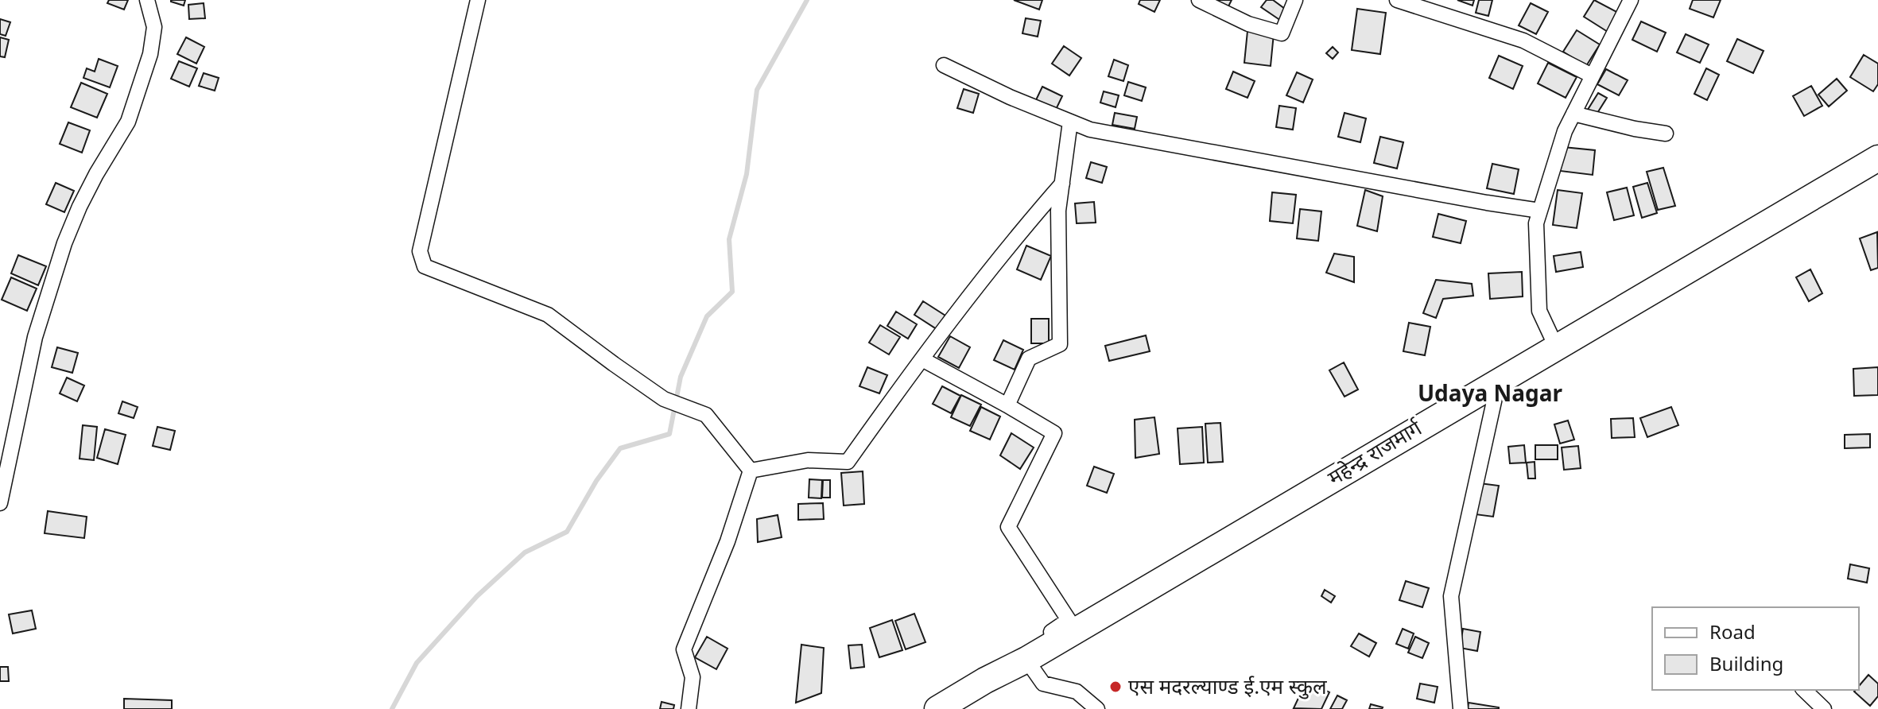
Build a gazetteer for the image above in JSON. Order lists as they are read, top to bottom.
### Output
{
  "streets": {
    "highway": ["महेन्द्र राजमार्ग"]
  },
  "districts": ["Udaya Nagar"],
  "places": ["एस मदरल्याण्ड ई.एम स्कुल"],
  "legend": ["Road", "Building"]
}
